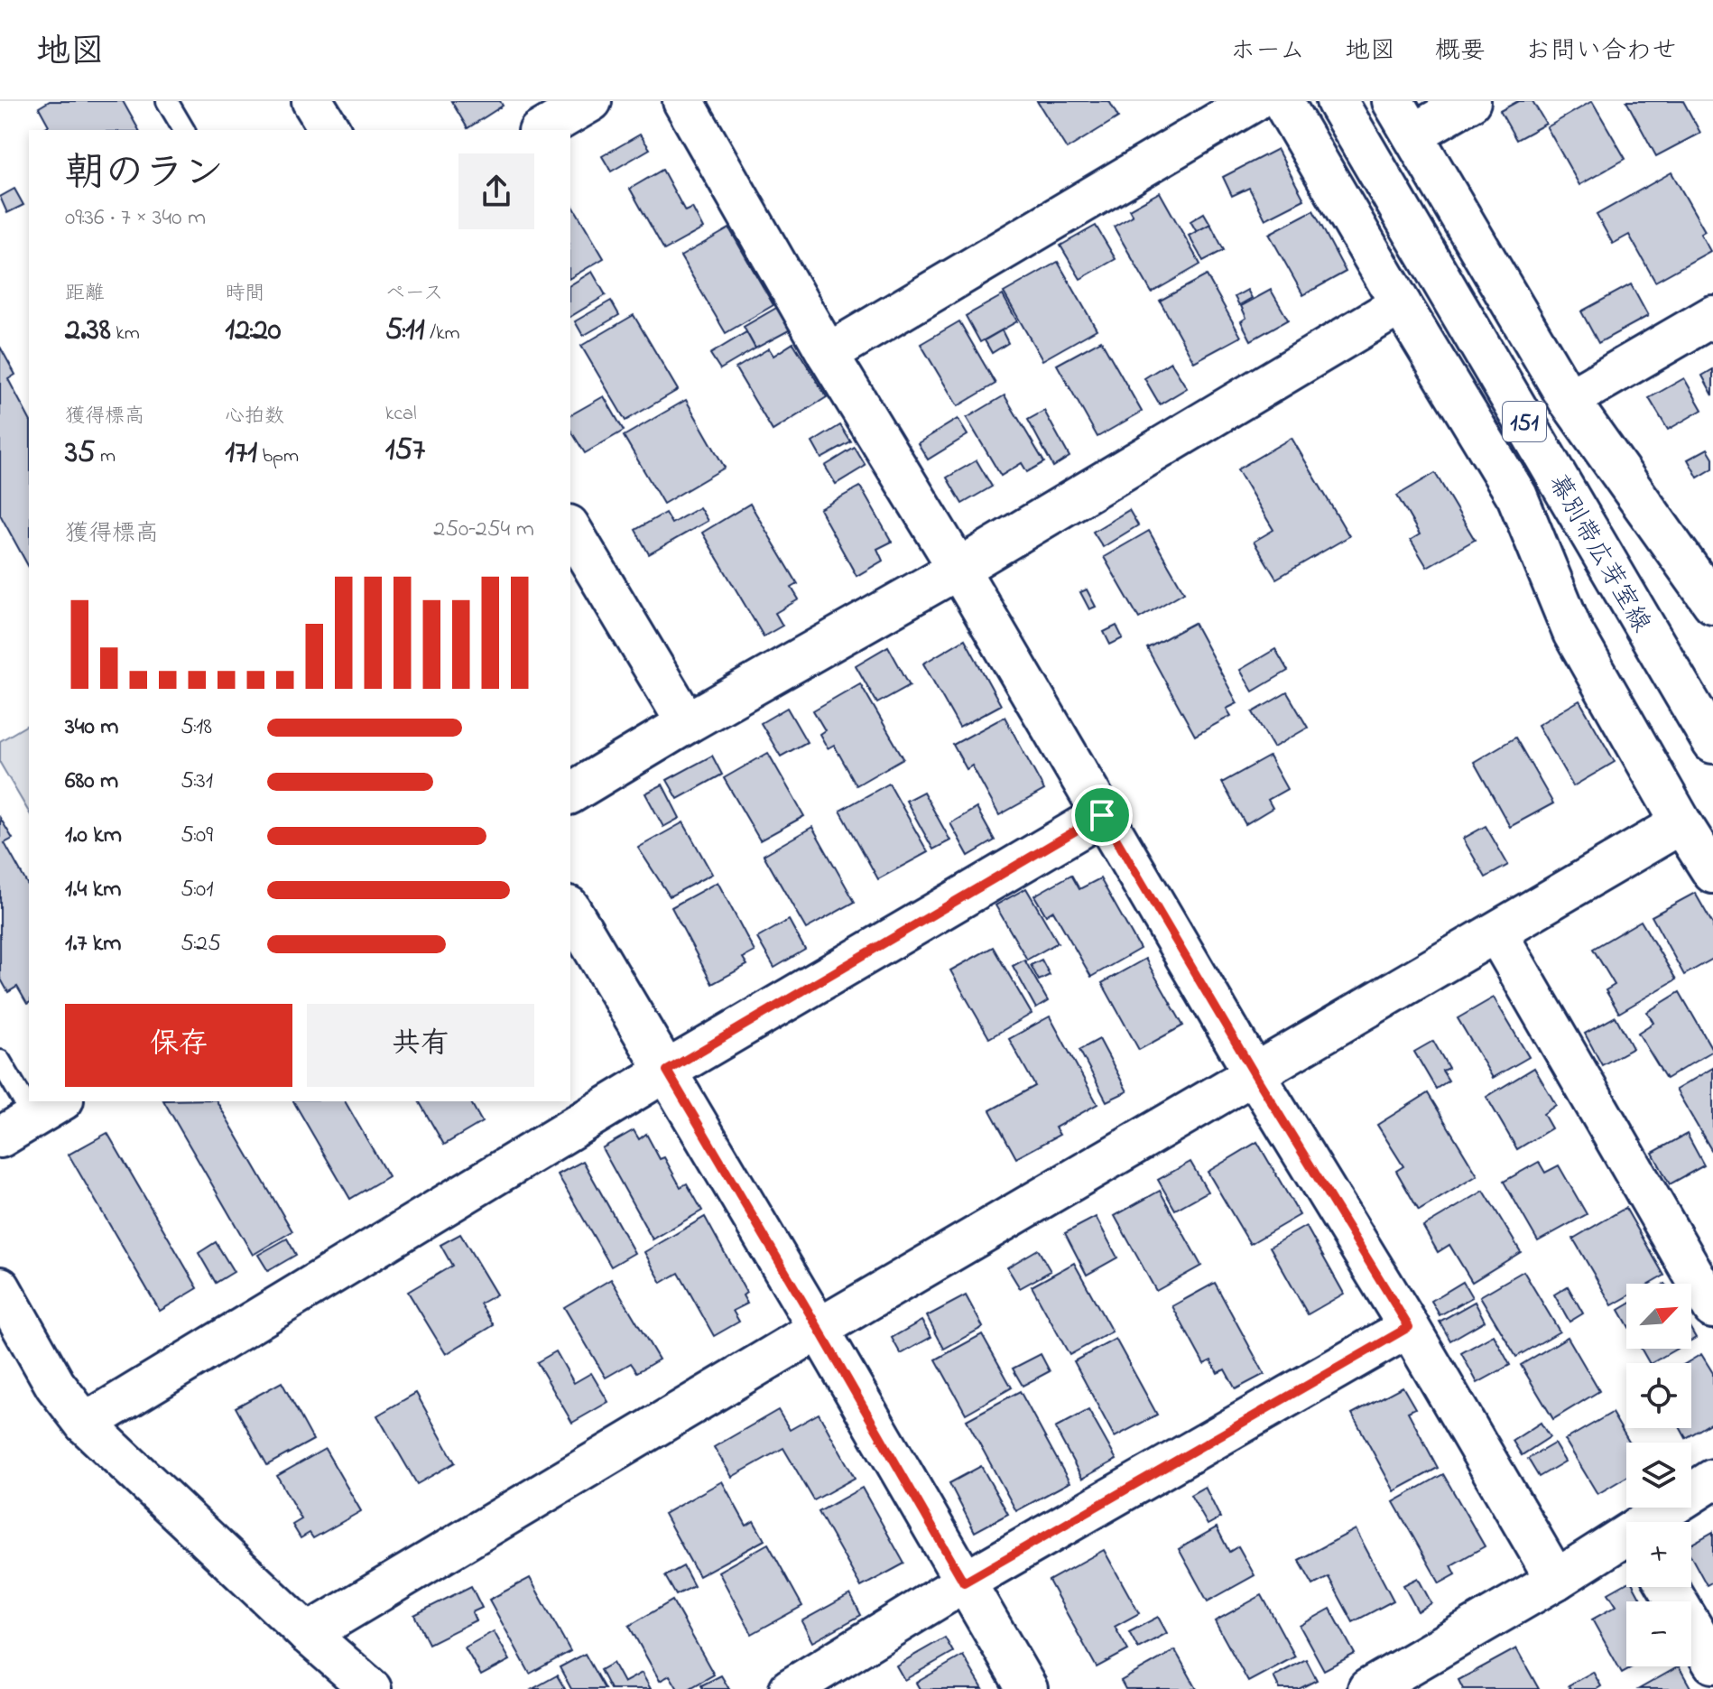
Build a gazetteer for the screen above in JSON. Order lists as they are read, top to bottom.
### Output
{
  "streets": {
    "street": ["151", "幕別帯広芽室線"]
  },
  "north": "top right",
  "page": {
    "header": "地図",
    "nav": [
      "ホーム",
      "地図",
      "概要",
      "お問い合わせ"
    ],
    "heading": ["朝のラン", "09:36 · 7 × 340 m"],
    "stats": [
      ["距離", "2.38 km"],
      ["時間", "12:20"],
      ["ペース", "5:11 /km"],
      ["獲得標高", "35 m"],
      ["心拍数", "171 bpm"],
      ["kcal", "157"]
    ],
    "chart": ["獲得標高", "250–254 m"],
    "list": [
      {
        "name": "340 m",
        "note": "5:18"
      },
      {
        "name": "680 m",
        "note": "5:31"
      },
      {
        "name": "1.0 km",
        "note": "5:09"
      },
      {
        "name": "1.4 km",
        "note": "5:01"
      },
      {
        "name": "1.7 km",
        "note": "5:25"
      }
    ],
    "buttons": ["保存", "共有"],
    "map_buttons": ["+", "−"]
  }
}
